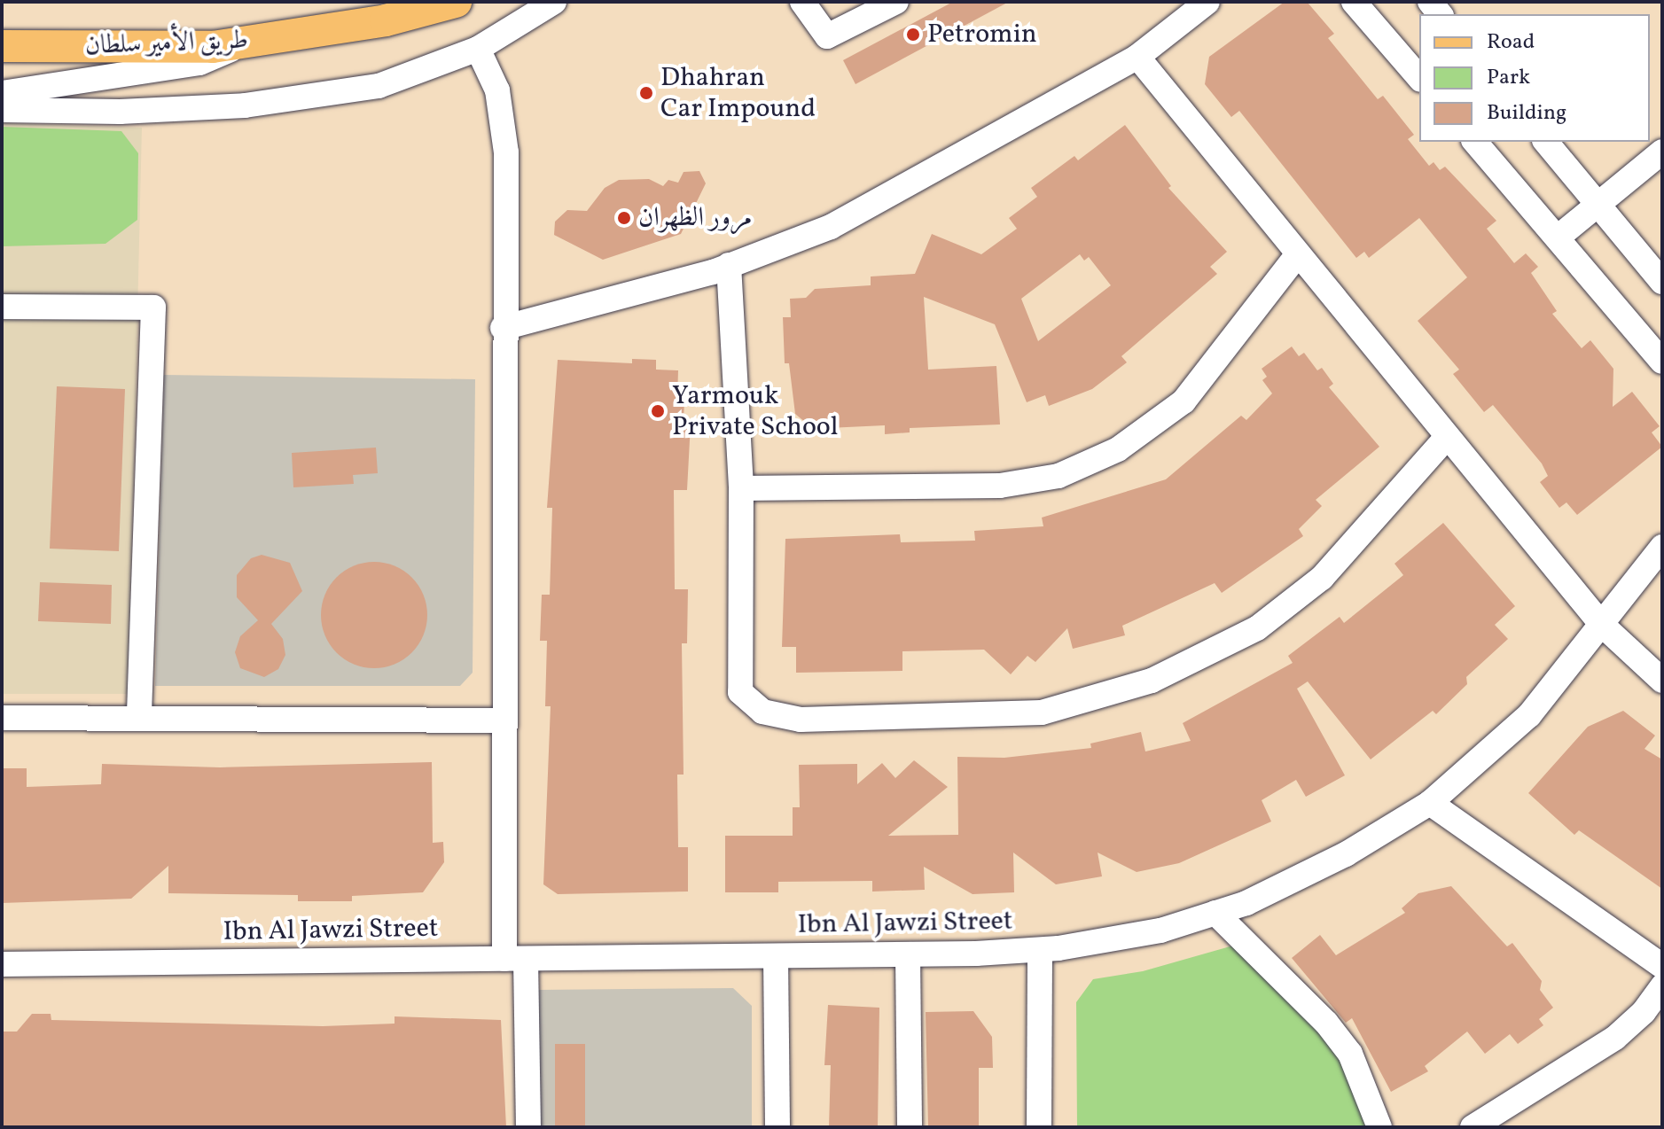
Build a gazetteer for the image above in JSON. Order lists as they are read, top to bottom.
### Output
{
  "streets": {
    "main road": ["طريق الأمير سلطان"],
    "street": ["Ibn Al Jawzi Street"]
  },
  "places": [
    "Petromin",
    "Dhahran Car Impound",
    "مرور الظهران",
    "Yarmouk Private School"
  ],
  "legend": ["Road", "Park", "Building"]
}
